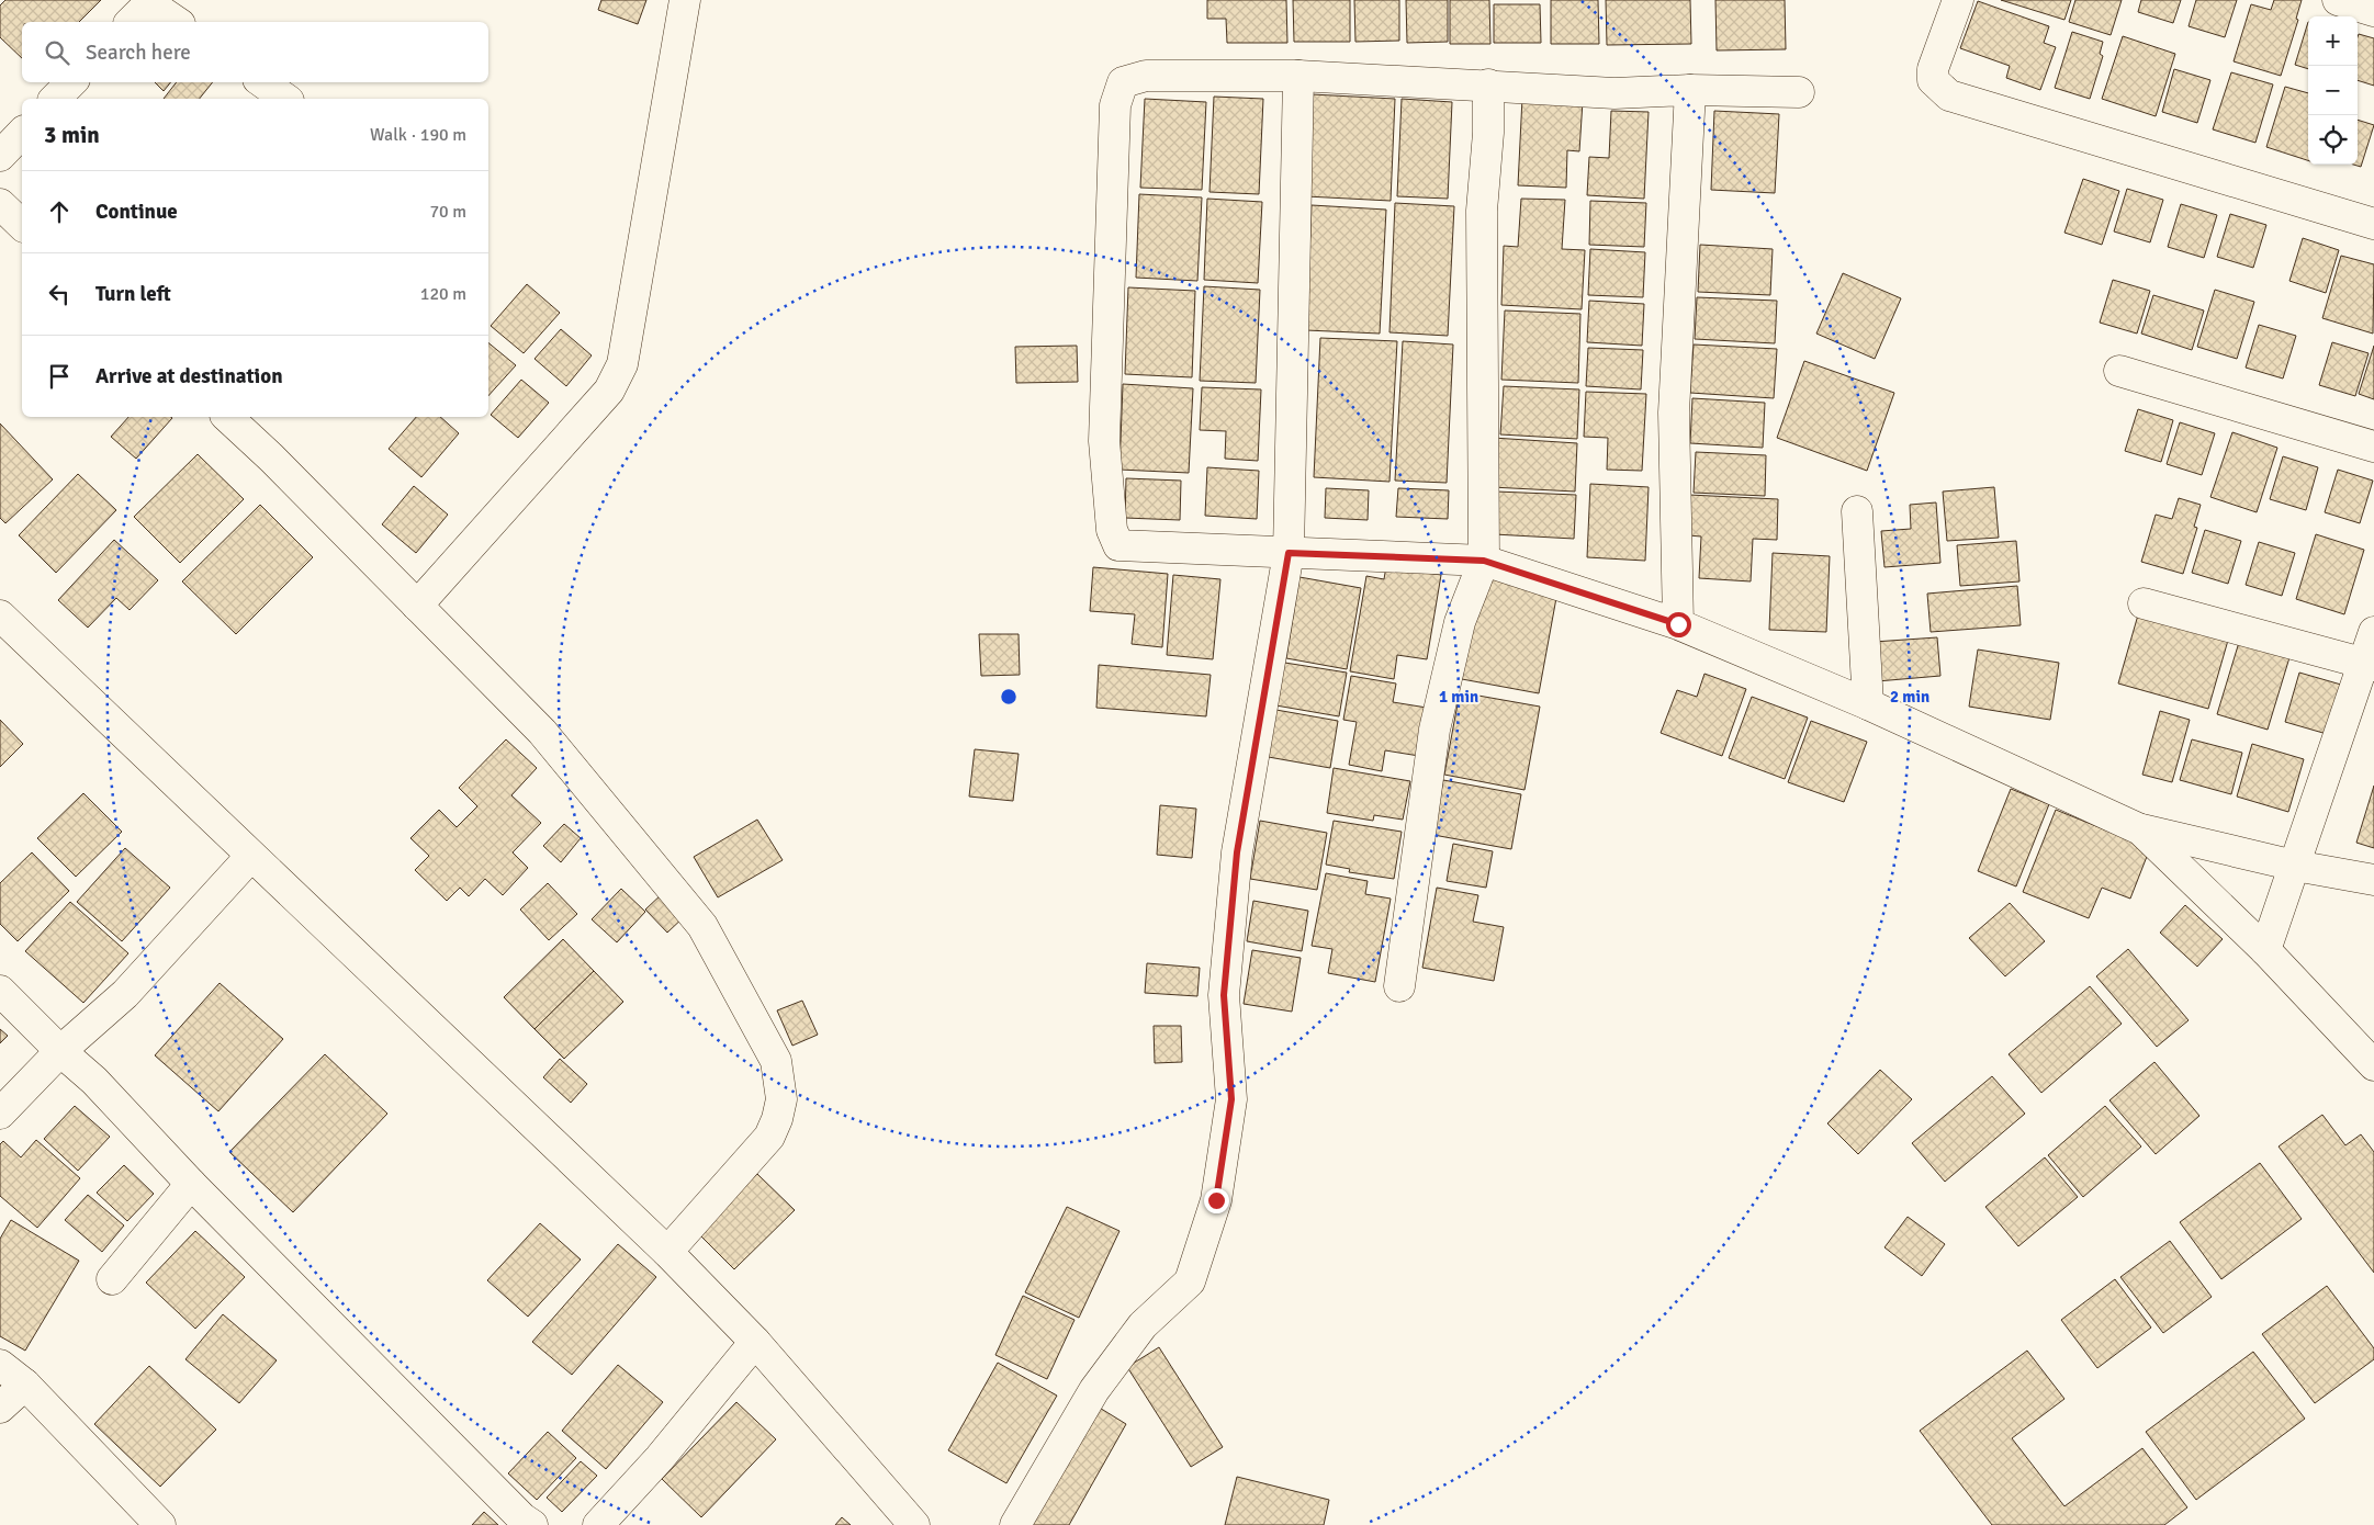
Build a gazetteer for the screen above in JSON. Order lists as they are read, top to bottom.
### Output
{
  "page": {
    "map_buttons": ["+", "−"],
    "search": "Search here",
    "heading": ["3 min", "Walk · 190 m"],
    "list": [
      ["Continue", "70 m"],
      ["Turn left", "120 m"],
      "Arrive at destination"
    ]
  },
  "rings": ["1 min", "2 min"]
}
